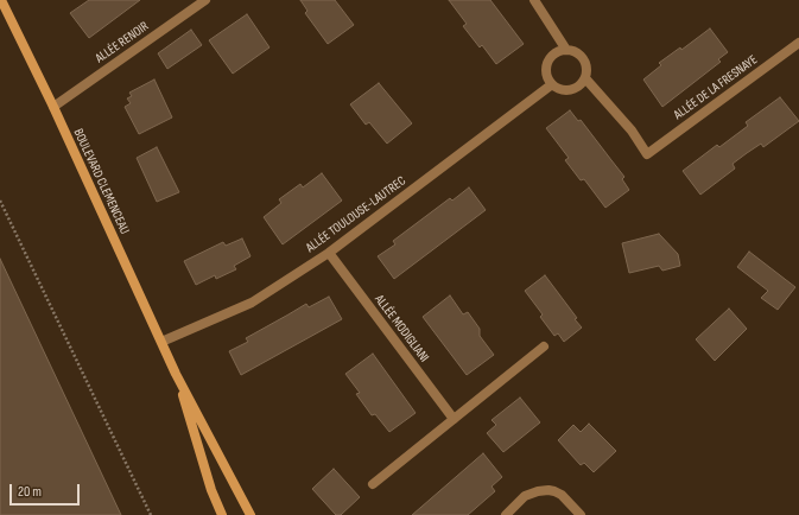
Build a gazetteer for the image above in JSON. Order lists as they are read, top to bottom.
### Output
{
  "streets": {
    "street": [
      "ALLÉE RENOIR",
      "ALLÉE DE LA FRESNAYE",
      "BOULEVARD CLEMENCEAU",
      "ALLÉE TOULOUSE-LAUTREC",
      "ALLÉE MODIGLIANI"
    ]
  },
  "crossings": [
    ["ALLÉE RENOIR", "BOULEVARD CLEMENCEAU"],
    ["ALLÉE DE LA FRESNAYE", "ALLÉE TOULOUSE-LAUTREC"],
    ["BOULEVARD CLEMENCEAU", "ALLÉE TOULOUSE-LAUTREC"],
    ["ALLÉE TOULOUSE-LAUTREC", "ALLÉE MODIGLIANI"]
  ],
  "scale_bar": "20 m"
}
